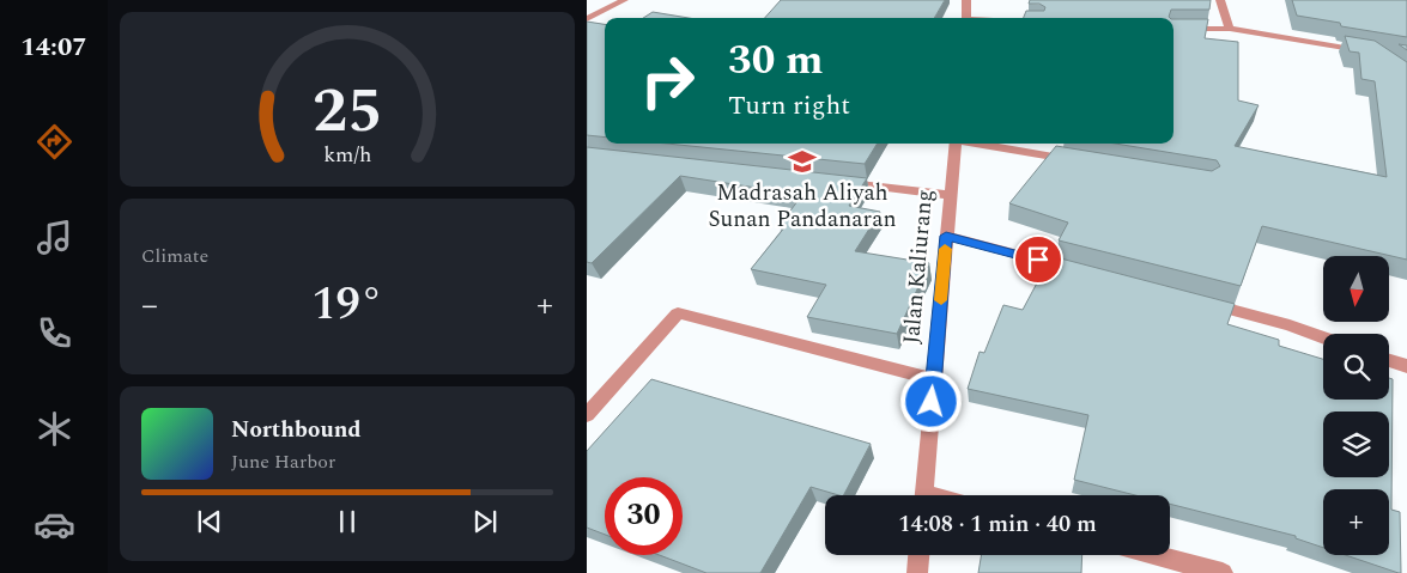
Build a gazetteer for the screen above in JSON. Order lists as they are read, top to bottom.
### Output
{
  "streets": {
    "street": ["Jalan Kaliurang"]
  },
  "places": {
    "school or university": ["Madrasah Aliyah Sunan Pandanaran"]
  },
  "north": "bottom",
  "page": {
    "tabs": "14:07",
    "turn": ["30 m", "Turn right"],
    "tile": "Climate",
    "map_buttons": "+",
    "heat": ["−", "19°", "+"],
    "song": ["Northbound", "June Harbor"],
    "limit": "30",
    "trip": "14:08 · 1 min · 40 m",
    "gauge": ["25", "km/h"]
  }
}
